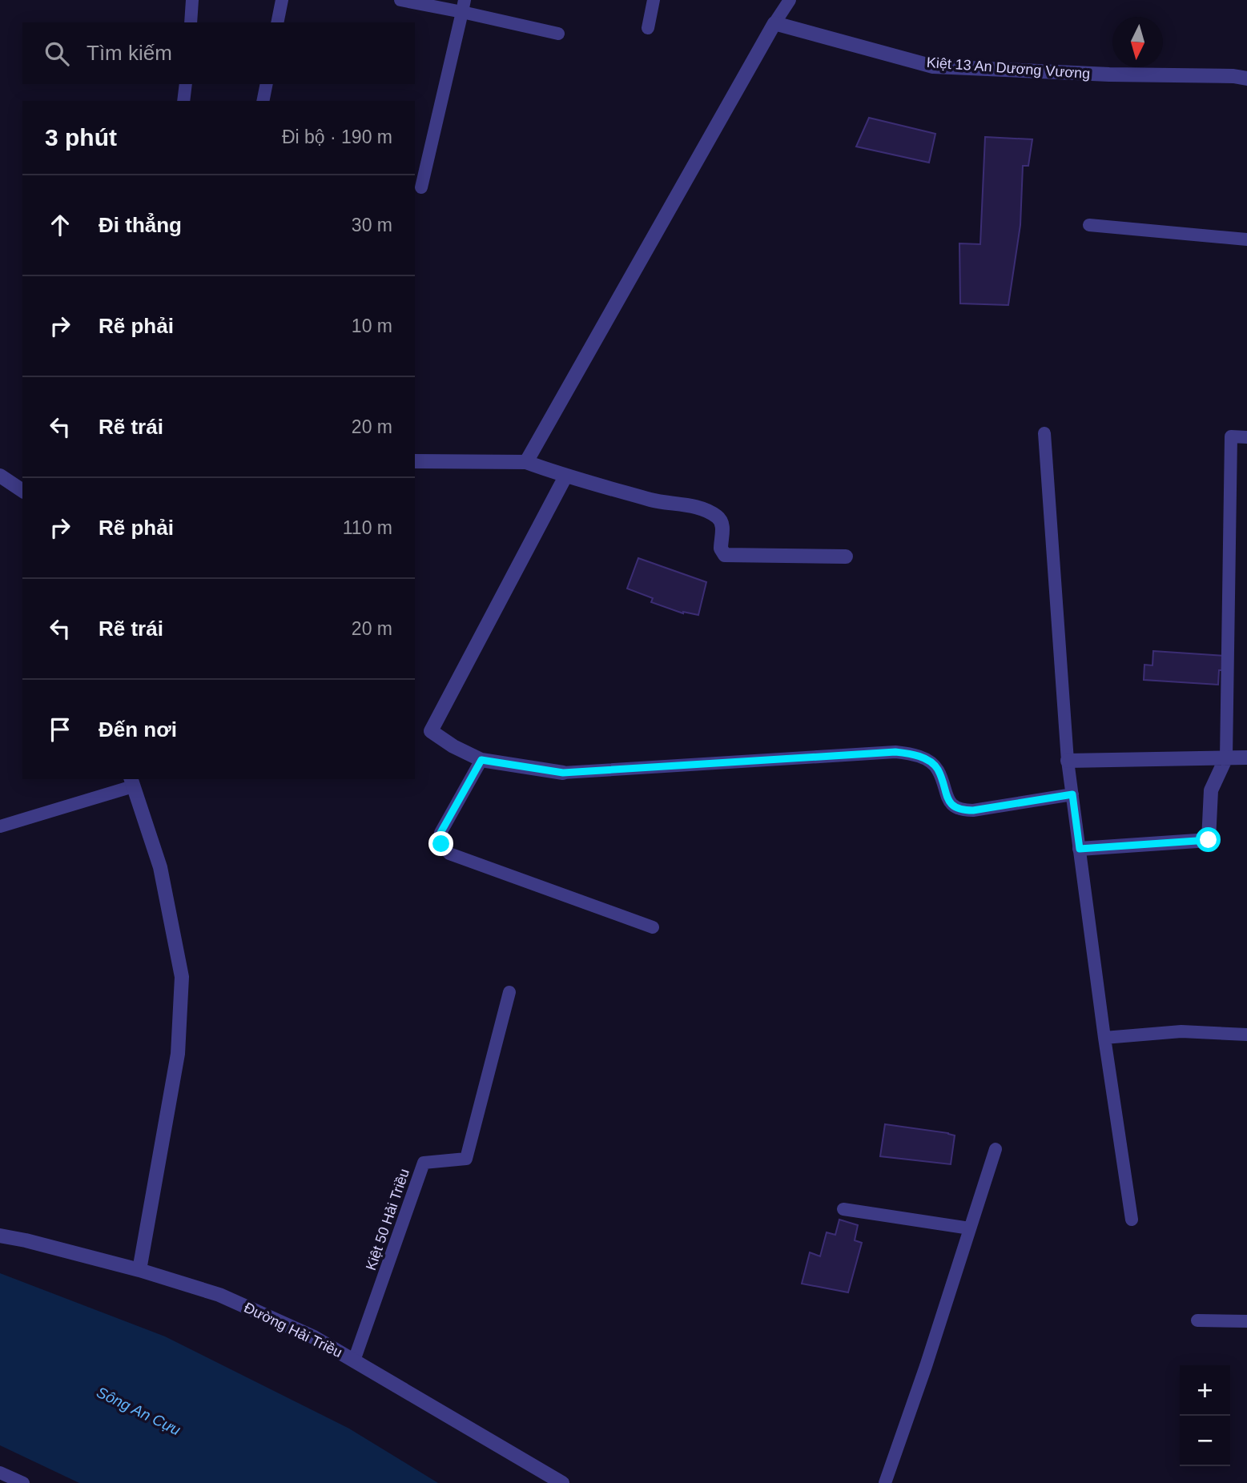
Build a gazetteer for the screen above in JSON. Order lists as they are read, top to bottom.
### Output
{
  "streets": {
    "street": ["Kiệt 13 An Dương Vương", "Đường Hải Triều"],
    "lane": ["Kiệt 50 Hải Triều"]
  },
  "crossings": [
    ["Kiệt 50 Hải Triều", "Đường Hải Triều"]
  ],
  "water": ["Sông An Cựu"],
  "north": "bottom",
  "page": {
    "search": "Tìm kiếm",
    "heading": ["3 phút", "Đi bộ · 190 m"],
    "list": [
      ["Đi thẳng", "30 m"],
      ["Rẽ phải", "10 m"],
      ["Rẽ trái", "20 m"],
      ["Rẽ phải", "110 m"],
      ["Rẽ trái", "20 m"],
      "Đến nơi"
    ],
    "map_buttons": ["+", "−"]
  }
}
